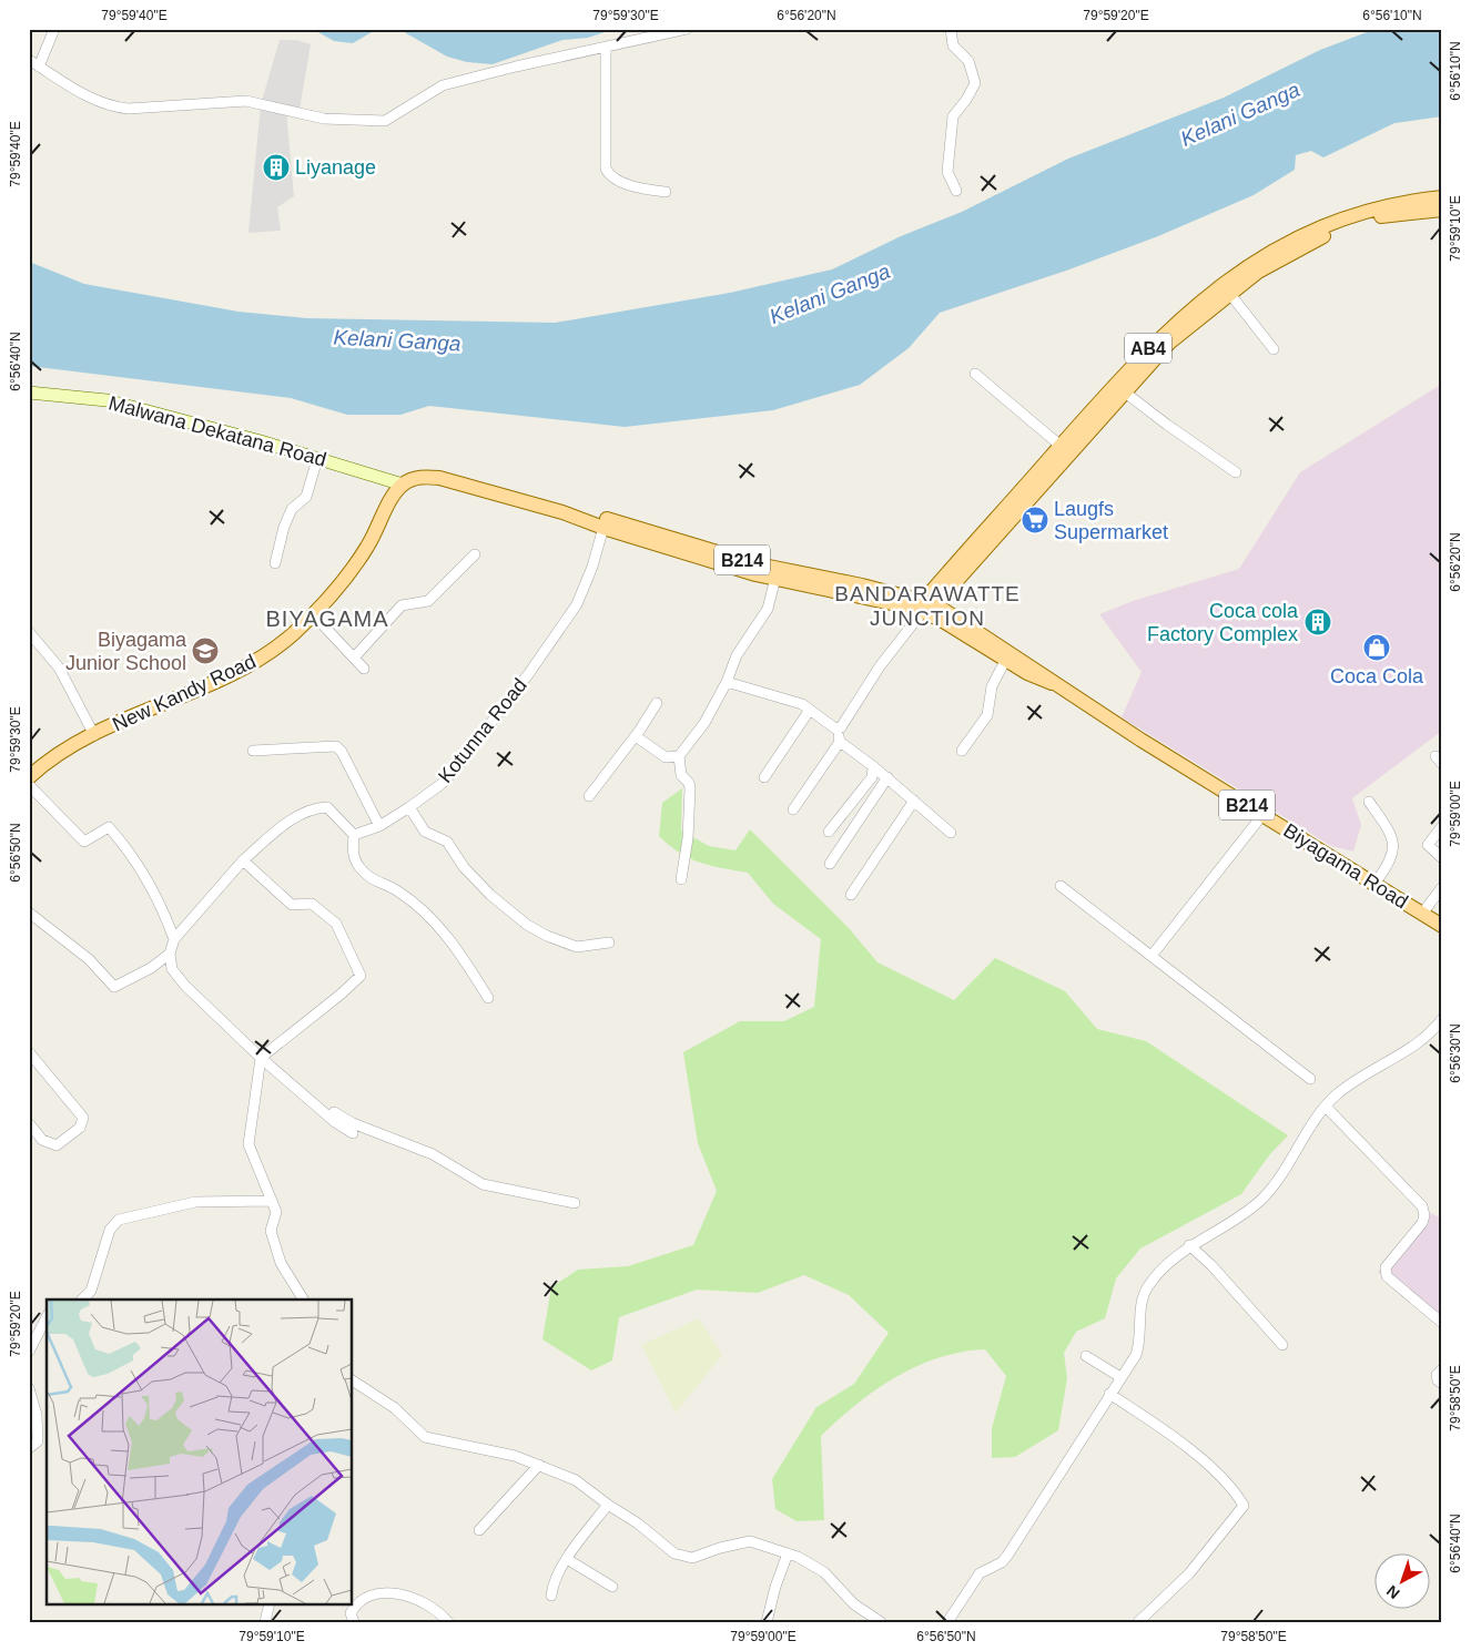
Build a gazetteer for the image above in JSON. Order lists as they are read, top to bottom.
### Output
{
  "streets": {
    "main road": [
      "AB4",
      "Malwana Dekatana Road",
      "B214",
      "New Kandy Road",
      "Biyagama Road"
    ],
    "street": ["Kotunna Road"]
  },
  "crossings": [
    ["AB4", "B214"],
    ["AB4", "Biyagama Road"],
    ["Malwana Dekatana Road", "B214"],
    ["Malwana Dekatana Road", "New Kandy Road"],
    ["B214", "New Kandy Road"],
    ["B214", "Kotunna Road"],
    ["B214", "Biyagama Road"]
  ],
  "districts": ["BANDARAWATTE JUNCTION", "BIYAGAMA"],
  "water": ["Kelani Ganga"],
  "places": {
    "building": ["Liyanage", "Coca cola Factory Complex"],
    "supermarket": ["Laugfs Supermarket"],
    "shop": ["Coca Cola"],
    "school or university": ["Biyagama Junior School"]
  },
  "north": "bottom left",
  "coordinates": [
    "79°59'40\"E",
    "79°59'30\"E",
    "6°56'20\"N",
    "79°59'20\"E",
    "6°56'10\"N",
    "79°59'10\"E",
    "6°56'40\"N",
    "79°59'00\"E",
    "6°56'50\"N",
    "6°56'30\"N",
    "79°58'50\"E"
  ]
}
